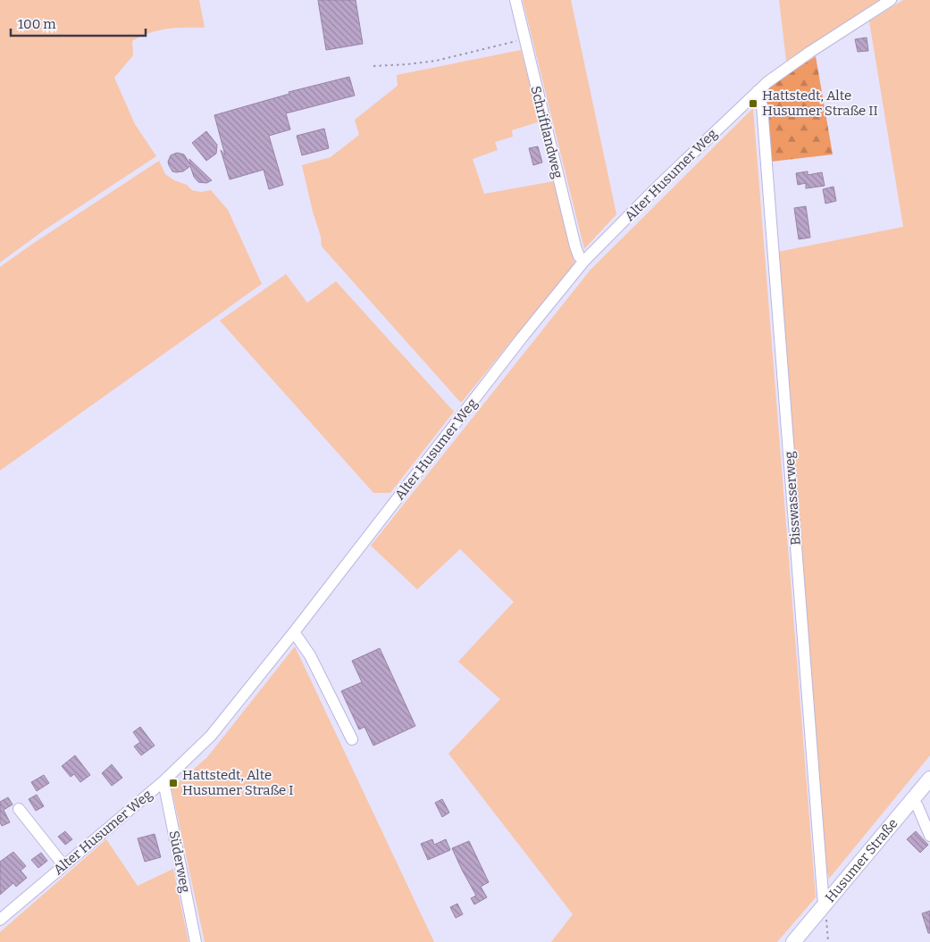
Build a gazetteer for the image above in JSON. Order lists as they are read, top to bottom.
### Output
{
  "streets": {
    "main road": ["Husumer Straße"],
    "street": [
      "Schriftlandweg",
      "Alter Husumer Weg",
      "Bisswasserweg",
      "Süderweg"
    ]
  },
  "crossings": [
    ["Schriftlandweg", "Alter Husumer Weg"],
    ["Alter Husumer Weg", "Bisswasserweg"],
    ["Alter Husumer Weg", "Süderweg"],
    ["Bisswasserweg", "Husumer Straße"]
  ],
  "places": {
    "transit": ["Hattstedt, Alte Husumer Straße II", "Hattstedt, Alte Husumer Straße I"]
  },
  "scale_bar": "100 m"
}
